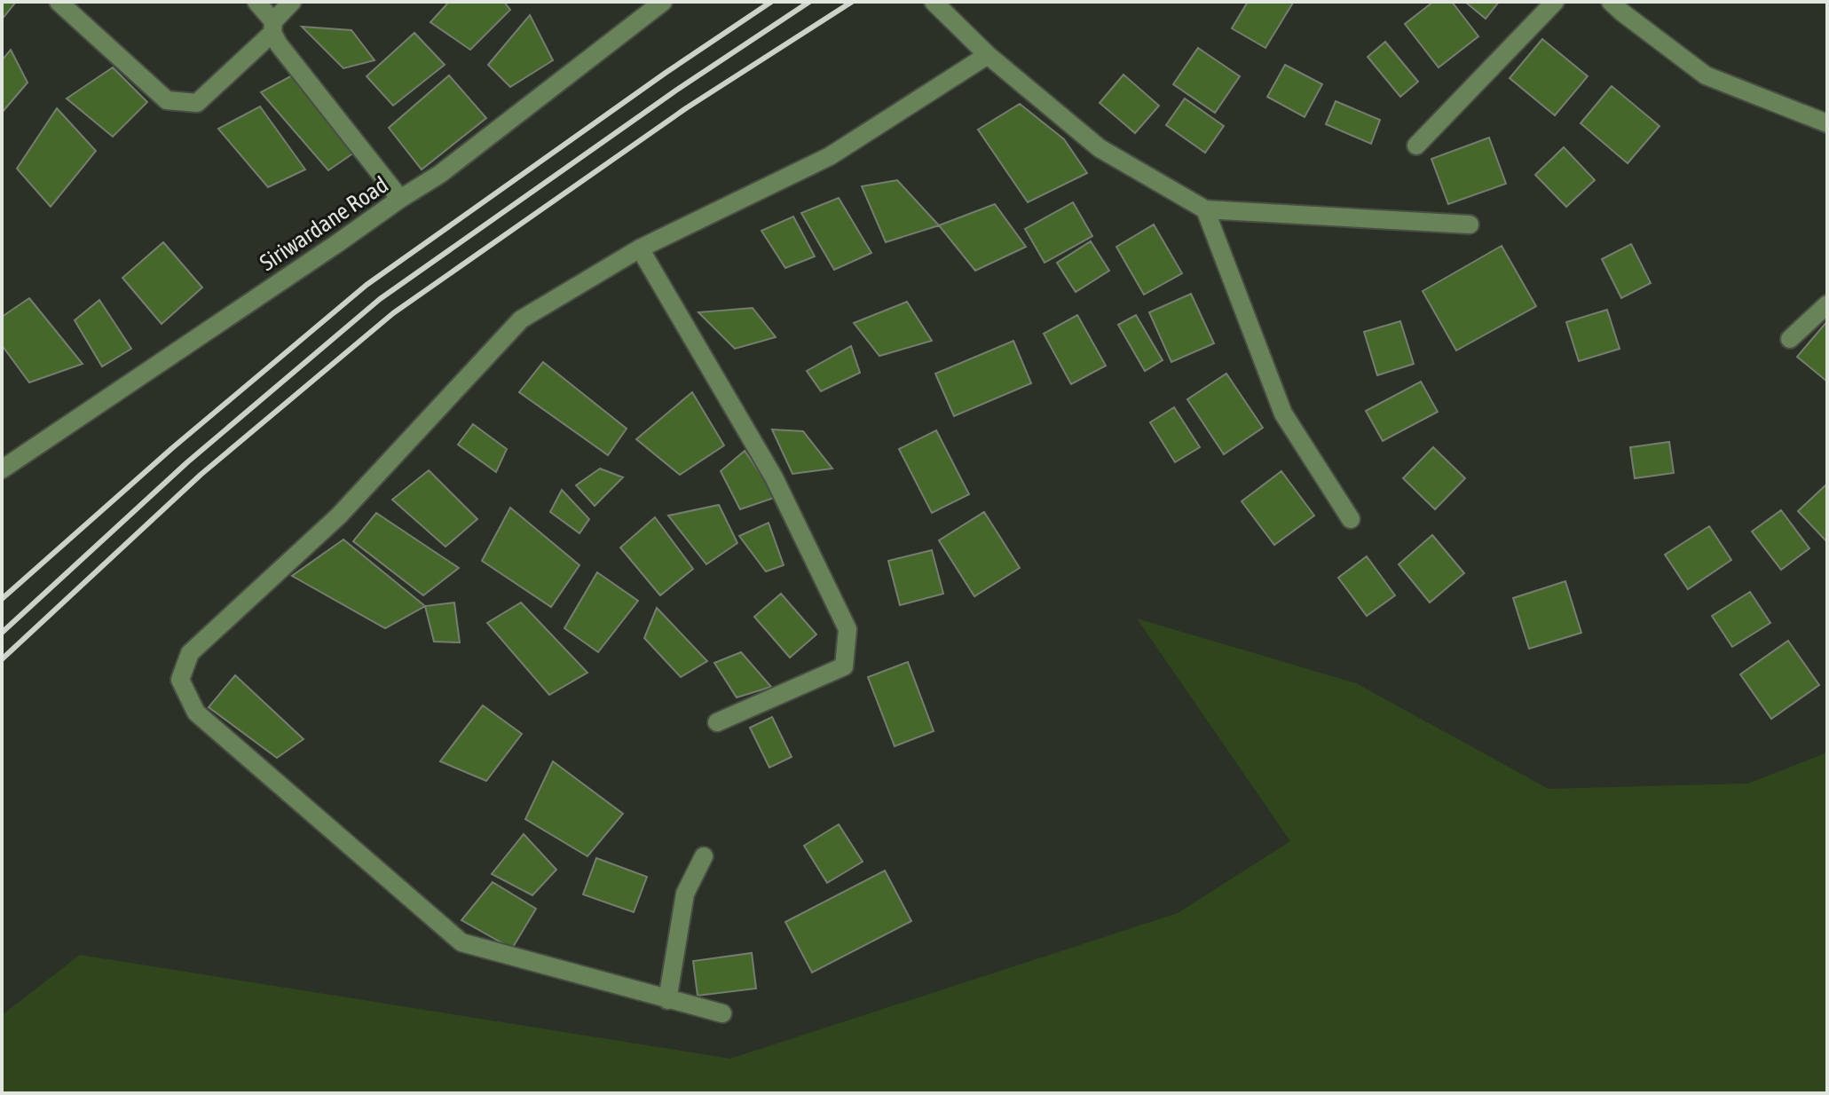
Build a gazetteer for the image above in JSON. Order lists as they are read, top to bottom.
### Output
{
  "streets": {
    "street": ["Siriwardane Road"]
  }
}
